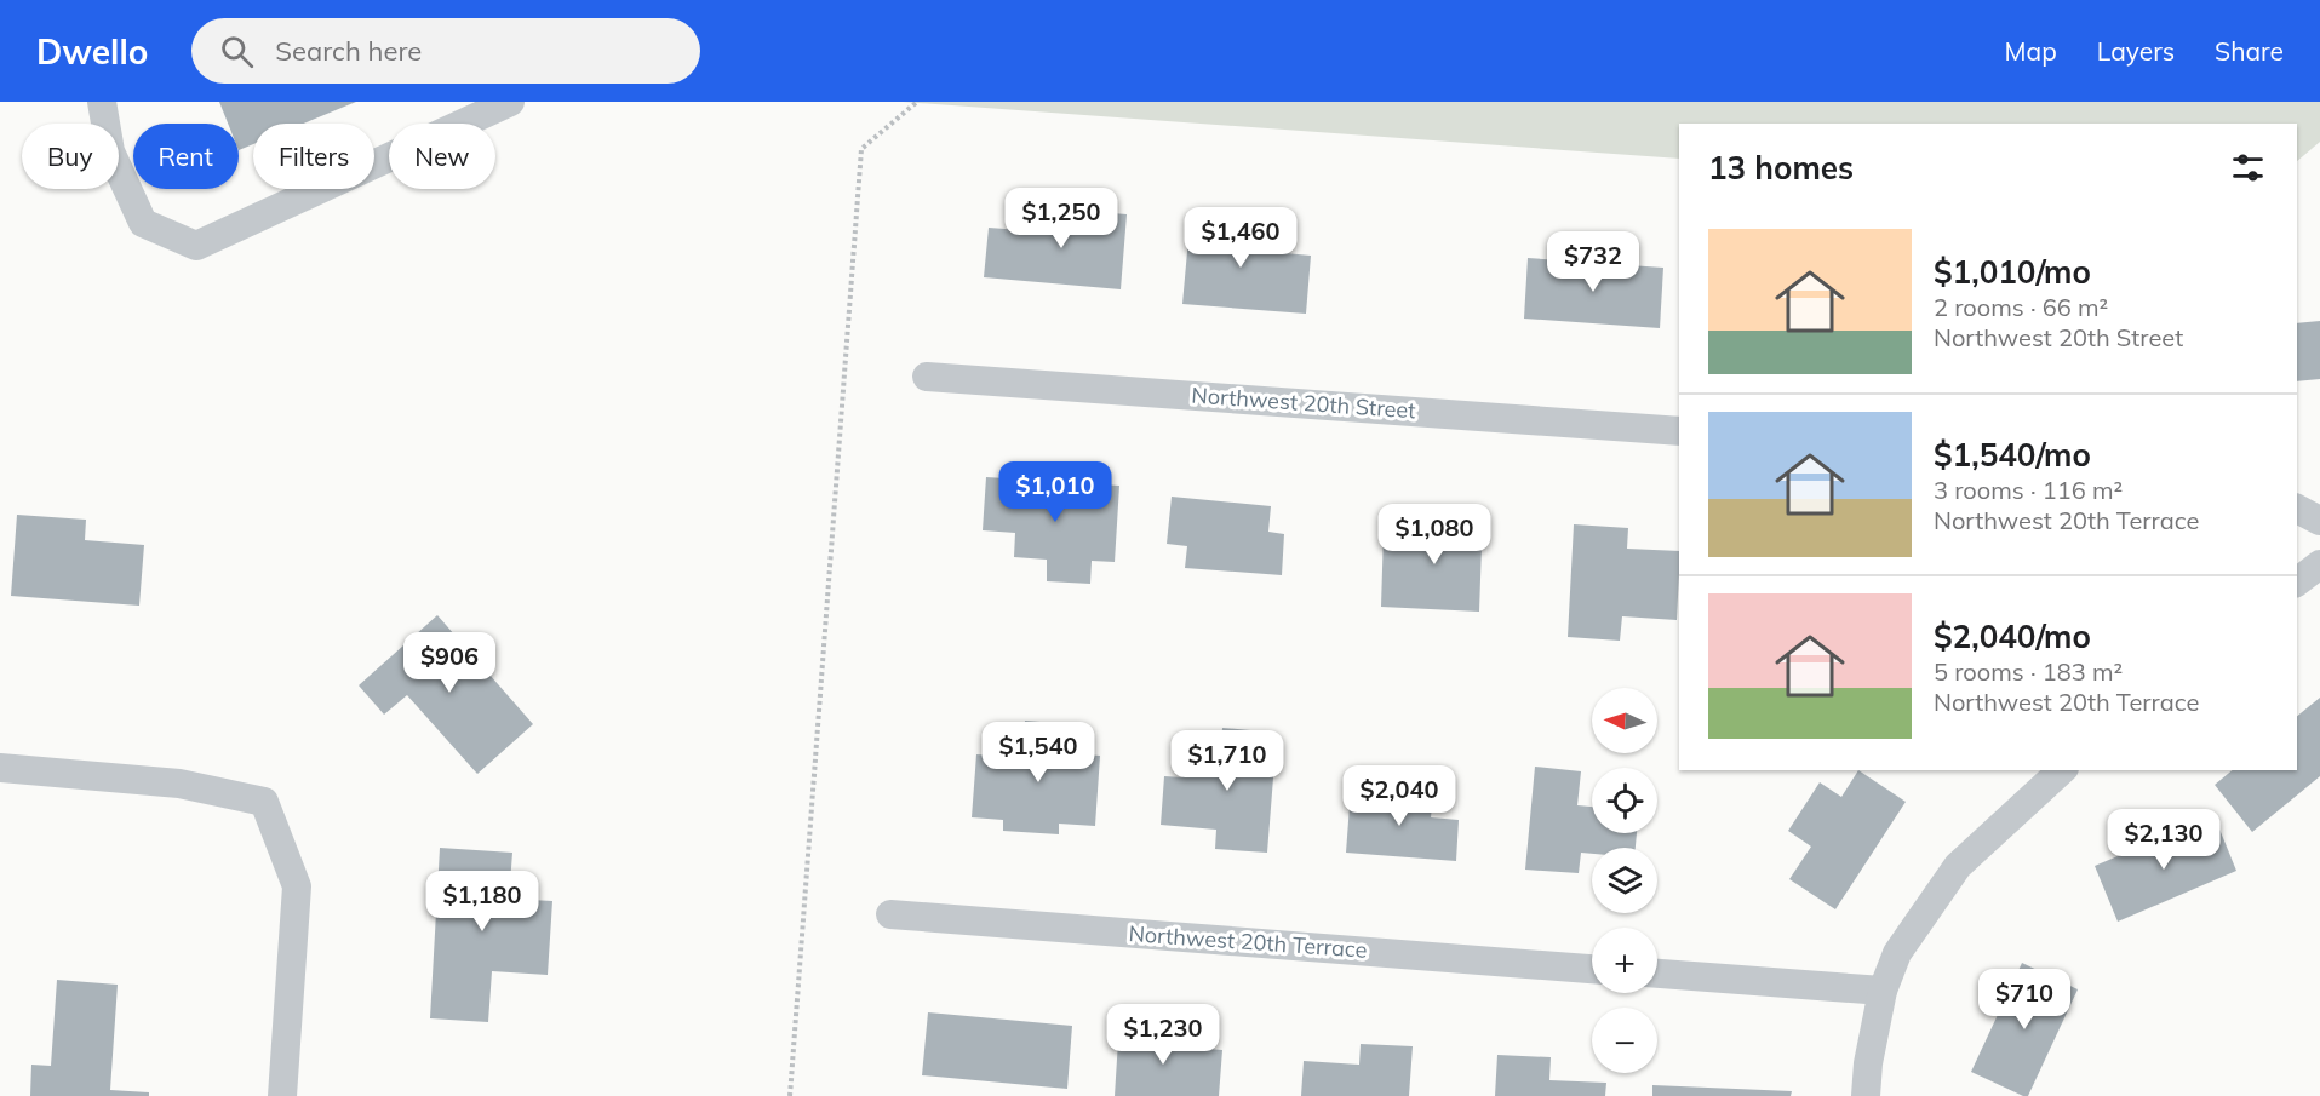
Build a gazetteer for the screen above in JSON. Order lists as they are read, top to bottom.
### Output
{
  "streets": {
    "street": ["Northwest 20th Street", "Northwest 20th Terrace"]
  },
  "north": "left",
  "page": {
    "header": "Dwello",
    "search": "Search here",
    "nav": ["Map", "Layers", "Share"],
    "chip": [
      "Buy",
      "Rent",
      "Filters",
      "New"
    ],
    "heading": "13 homes",
    "price": [
      "$1,250",
      "$1,460",
      "$732",
      "$1,010",
      "$1,080",
      "$906",
      "$1,540",
      "$1,710",
      "$2,040",
      "$2,130",
      "$1,180",
      "$710",
      "$1,230"
    ],
    "list": [
      {
        "name": "$1,010/mo",
        "note": "2 rooms · 66 m² · Northwest 20th Street"
      },
      {
        "name": "$1,540/mo",
        "note": "3 rooms · 116 m² · Northwest 20th Terrace"
      },
      {
        "name": "$2,040/mo",
        "note": "5 rooms · 183 m² · Northwest 20th Terrace"
      }
    ],
    "map_buttons": ["+", "−"]
  }
}
